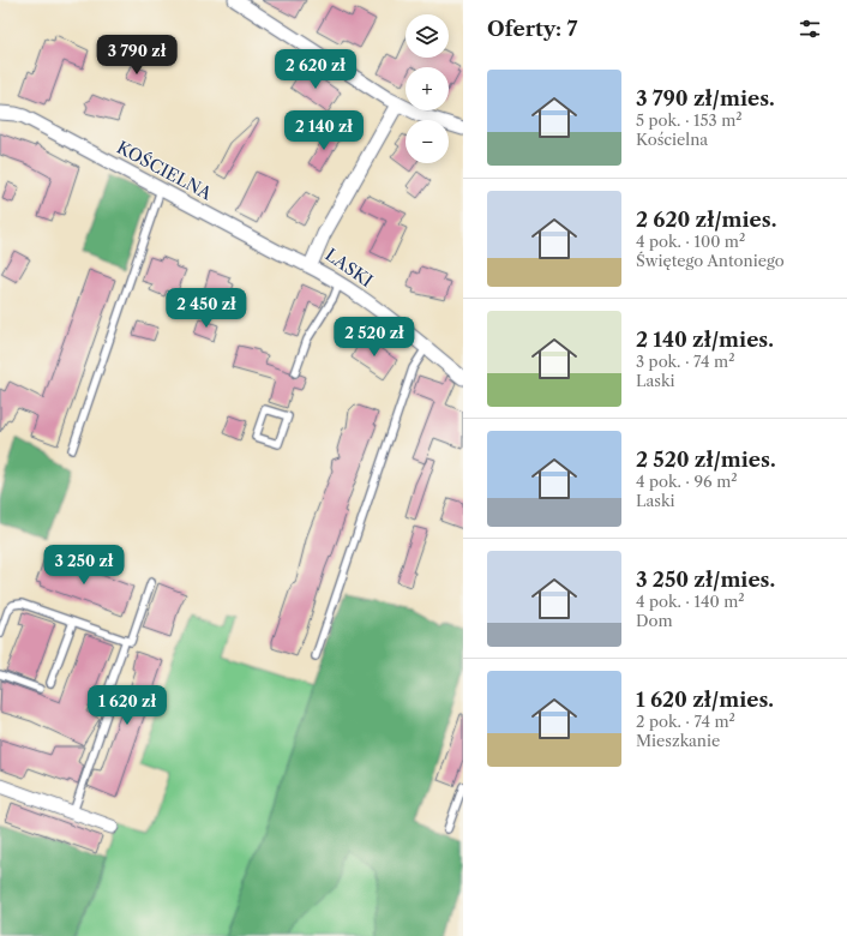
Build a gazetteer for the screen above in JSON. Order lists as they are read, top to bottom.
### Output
{
  "streets": {
    "street": ["KOŚCIELNA", "LASKI"]
  },
  "crossings": [
    ["KOŚCIELNA", "LASKI"]
  ],
  "page": {
    "heading": "Oferty: 7",
    "map_buttons": ["+", "−"],
    "price": [
      "3 790 zł",
      "2 620 zł",
      "2 140 zł",
      "2 450 zł",
      "2 520 zł",
      "3 250 zł",
      "1 620 zł"
    ],
    "list": [
      {
        "name": "3 790 zł/mies.",
        "note": "5 pok. · 153 m² · Kościelna"
      },
      {
        "name": "2 620 zł/mies.",
        "note": "4 pok. · 100 m² · Świętego Antoniego"
      },
      {
        "name": "2 140 zł/mies.",
        "note": "3 pok. · 74 m² · Laski"
      },
      {
        "name": "2 520 zł/mies.",
        "note": "4 pok. · 96 m² · Laski"
      },
      {
        "name": "3 250 zł/mies.",
        "note": "4 pok. · 140 m² · Dom"
      },
      {
        "name": "1 620 zł/mies.",
        "note": "2 pok. · 74 m² · Mieszkanie"
      }
    ]
  }
}
